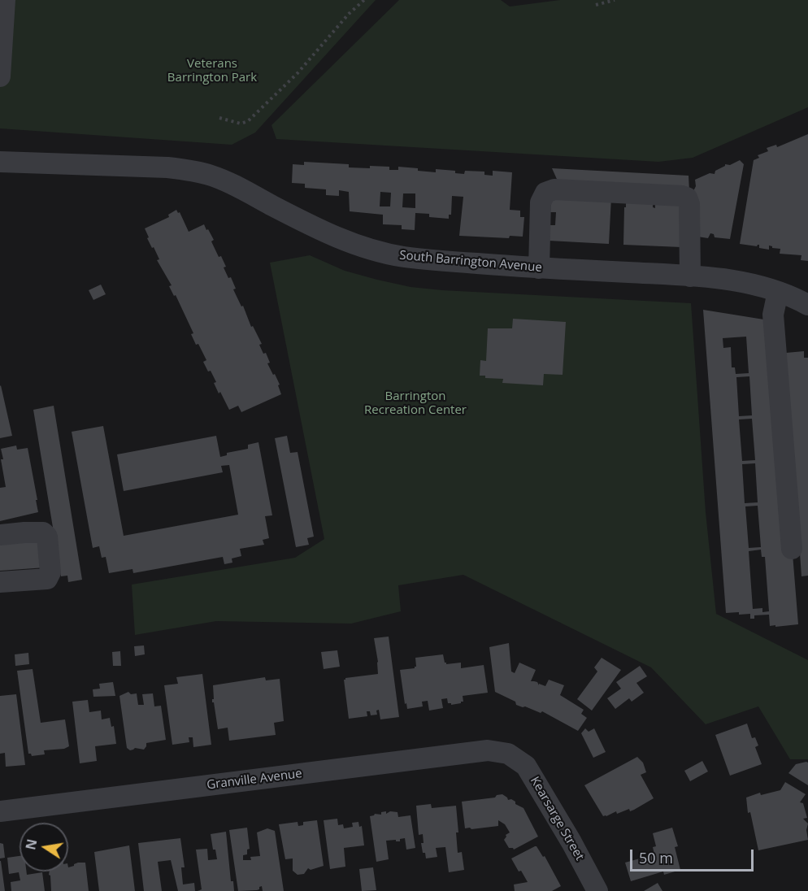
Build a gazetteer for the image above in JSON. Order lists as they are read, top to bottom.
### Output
{
  "streets": {
    "street": ["South Barrington Avenue", "Granville Avenue", "Kearsarge Street"]
  },
  "crossings": [
    ["Granville Avenue", "Kearsarge Street"]
  ],
  "parks": ["Veterans Barrington Park", "Barrington Recreation Center"],
  "scale_bar": "50 m",
  "north": "left"
}
